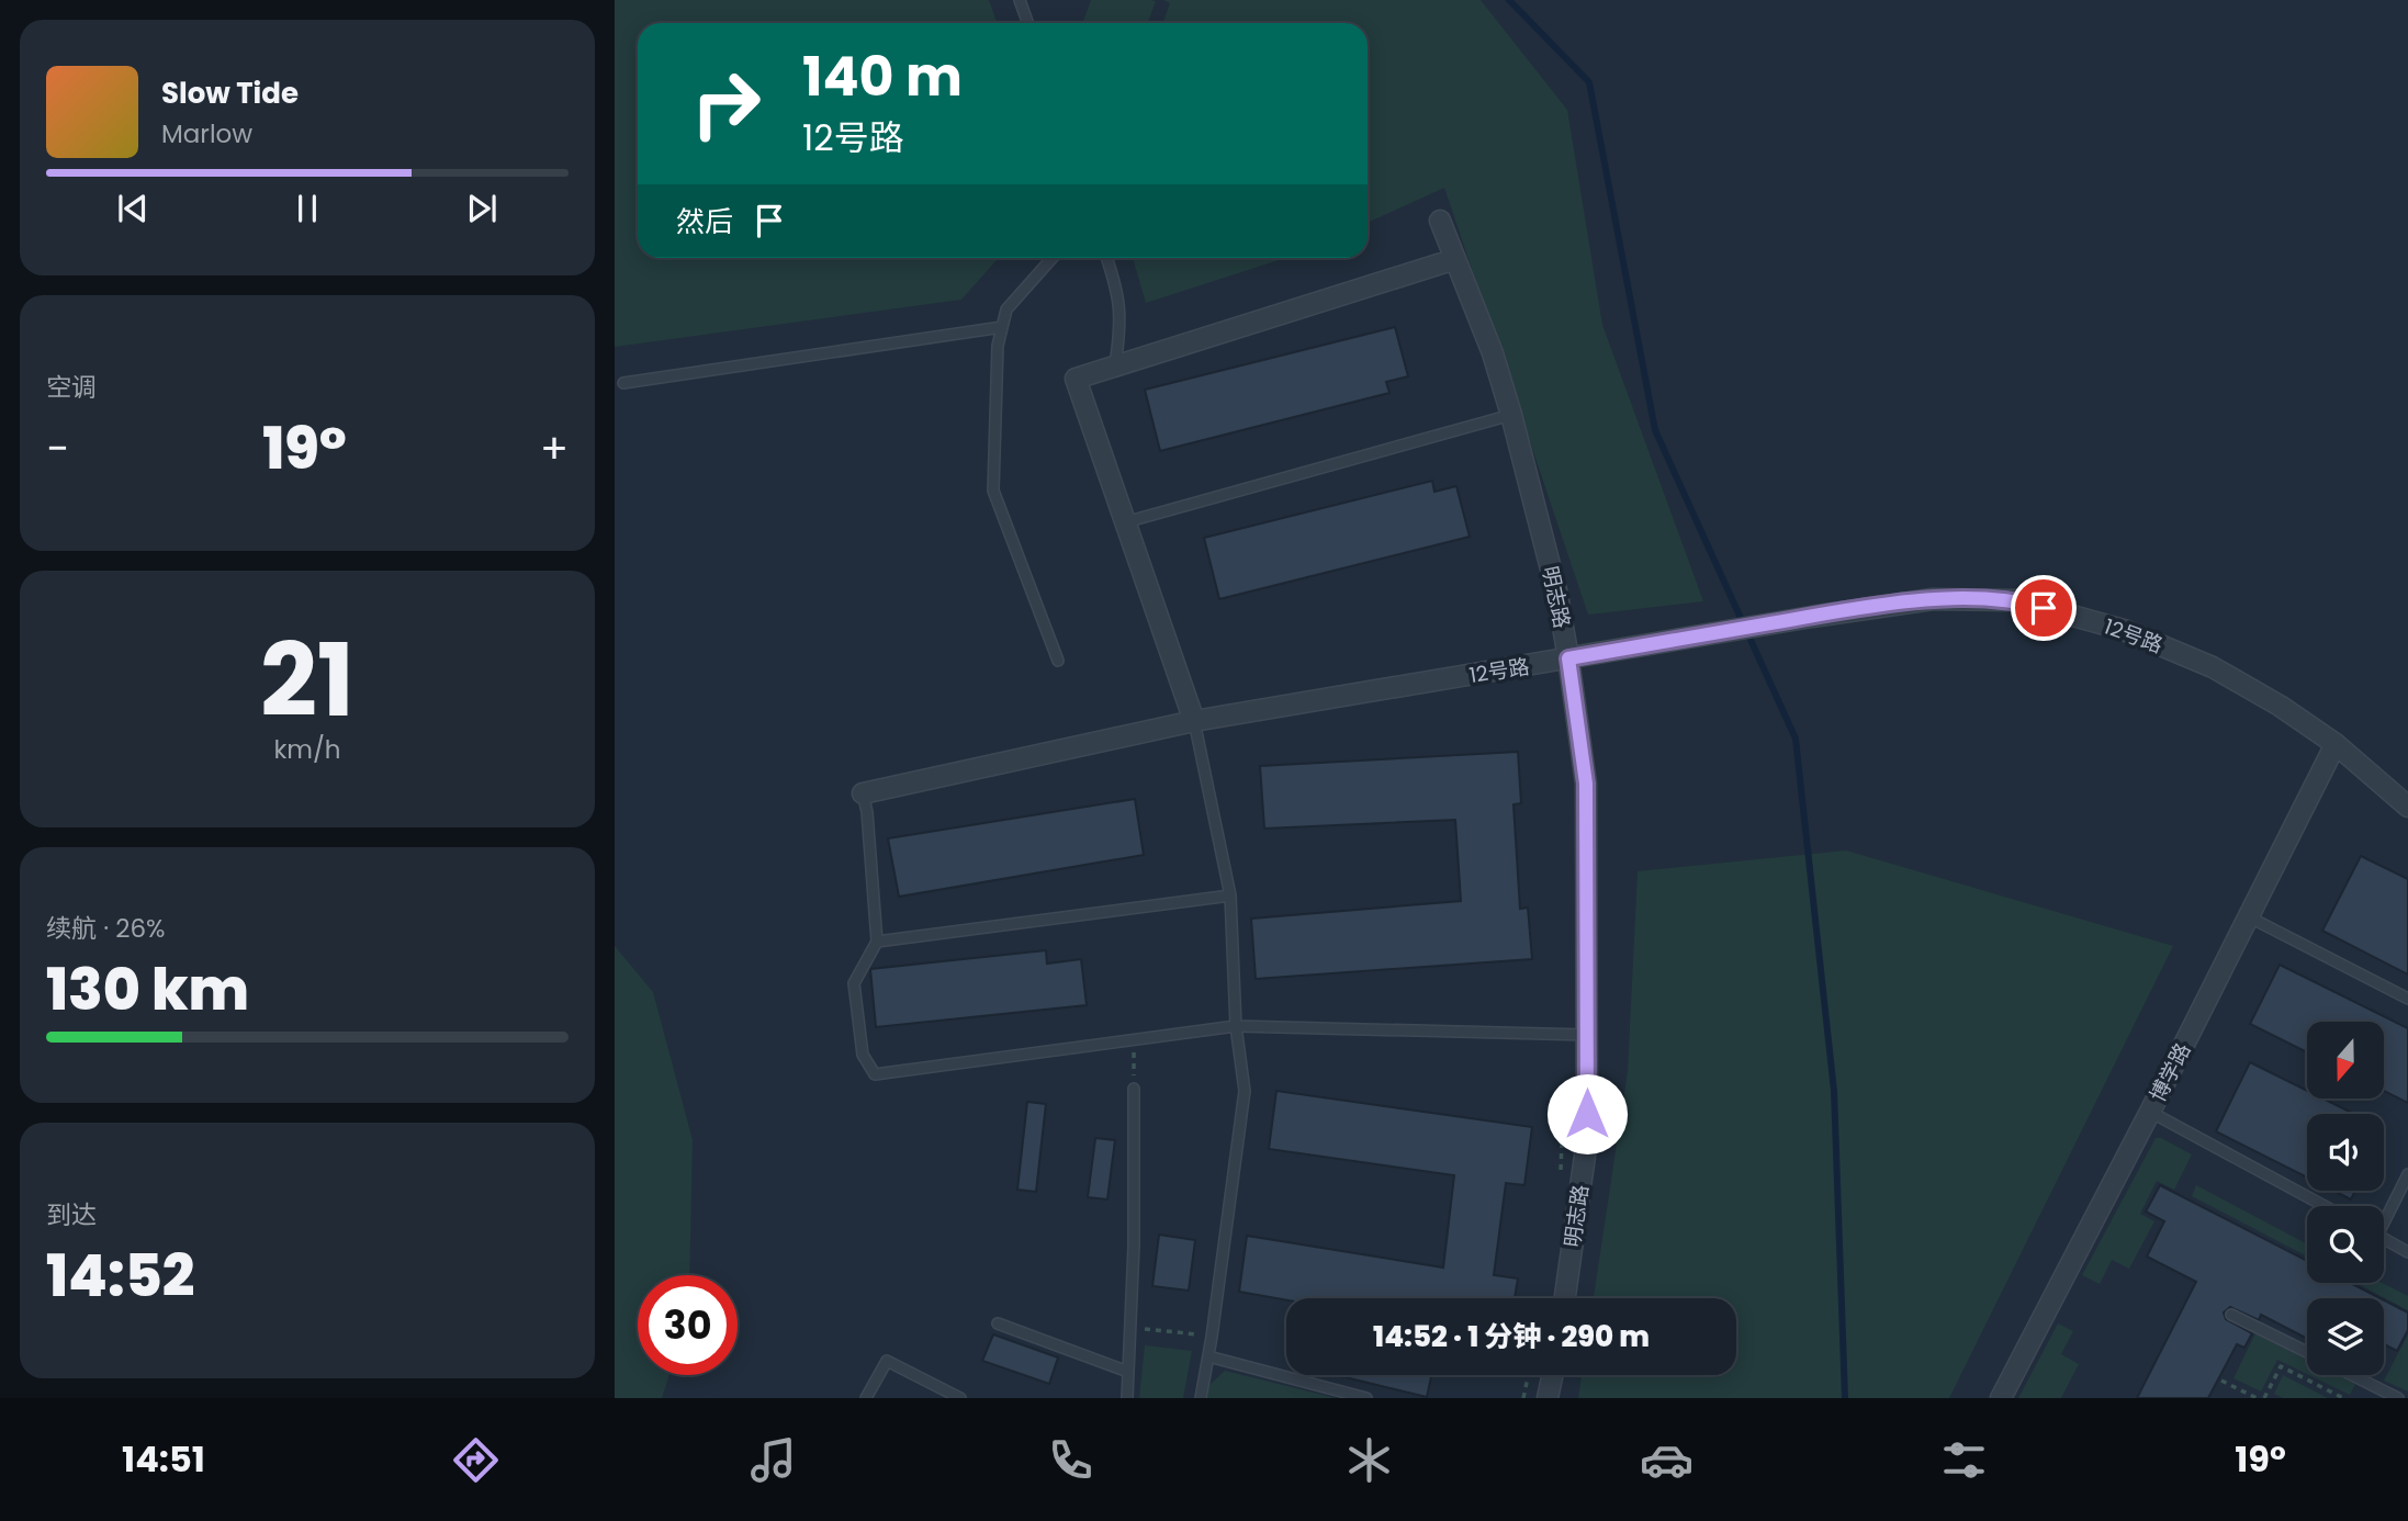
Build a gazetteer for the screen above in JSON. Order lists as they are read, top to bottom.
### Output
{
  "streets": {
    "street": ["明志路", "12号路", "博学路"]
  },
  "crossings": [
    ["明志路", "12号路"],
    ["12号路", "博学路"]
  ],
  "north": "bottom",
  "page": {
    "turn": ["140 m", "12号路"],
    "song": ["Slow Tide", "Marlow"],
    "then": "然后",
    "tile": [
      "空调",
      ["21", "km/h"],
      ["续航 · 26%", "130 km"],
      ["到达", "14:52"]
    ],
    "heat": ["−", "19°", "+"],
    "limit": "30",
    "trip": "14:52 · 1 分钟 · 290 m",
    "tabs": ["14:51", "19°"]
  }
}
